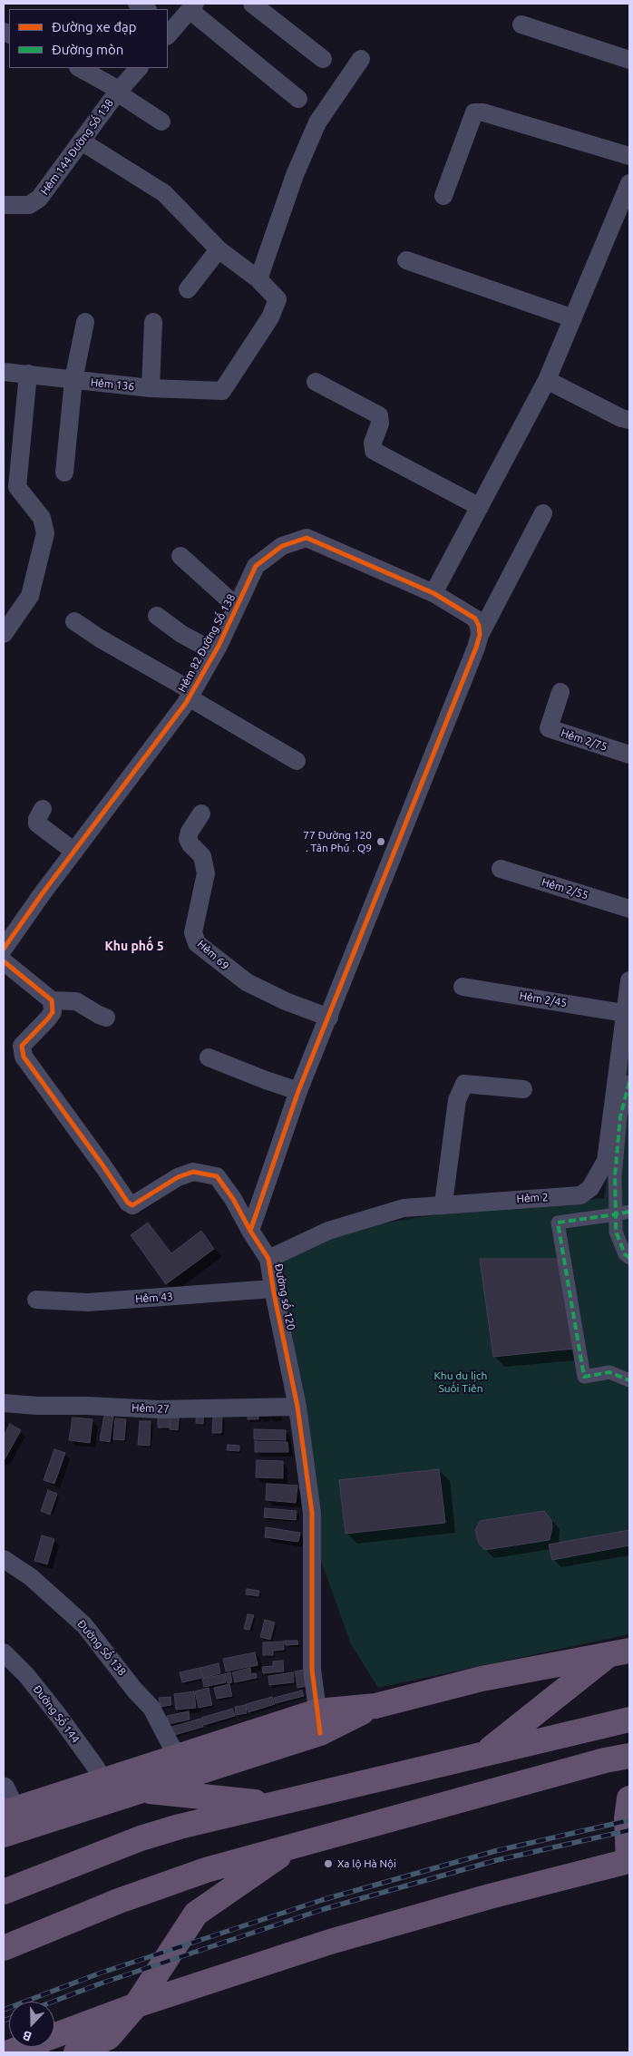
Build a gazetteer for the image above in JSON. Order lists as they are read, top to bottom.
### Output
{
  "streets": {
    "street": [
      "Hẻm 144 Đường Số 138",
      "Hẻm 136",
      "Hẻm 82 Đường Số 138",
      "Hẻm 2/75",
      "Hẻm 2/55",
      "Hẻm 69",
      "Hẻm 2/45",
      "Hẻm 2",
      "Đường số 120",
      "Hẻm 43",
      "Hẻm 27",
      "Đường Số 138",
      "Đường Số 144"
    ]
  },
  "crossings": [
    ["Hẻm 2/45", "Hẻm 2"],
    ["Hẻm 2", "Đường số 120"],
    ["Đường số 120", "Hẻm 43"],
    ["Đường số 120", "Hẻm 27"]
  ],
  "districts": ["Khu phố 5"],
  "parks": ["Khu du lịch Suối Tiên"],
  "places": ["77 Đường 120 . Tân Phú . Q9", "Xa lộ Hà Nội"],
  "legend": ["Đường xe đạp", "Đường mòn"],
  "north": "bottom"
}
